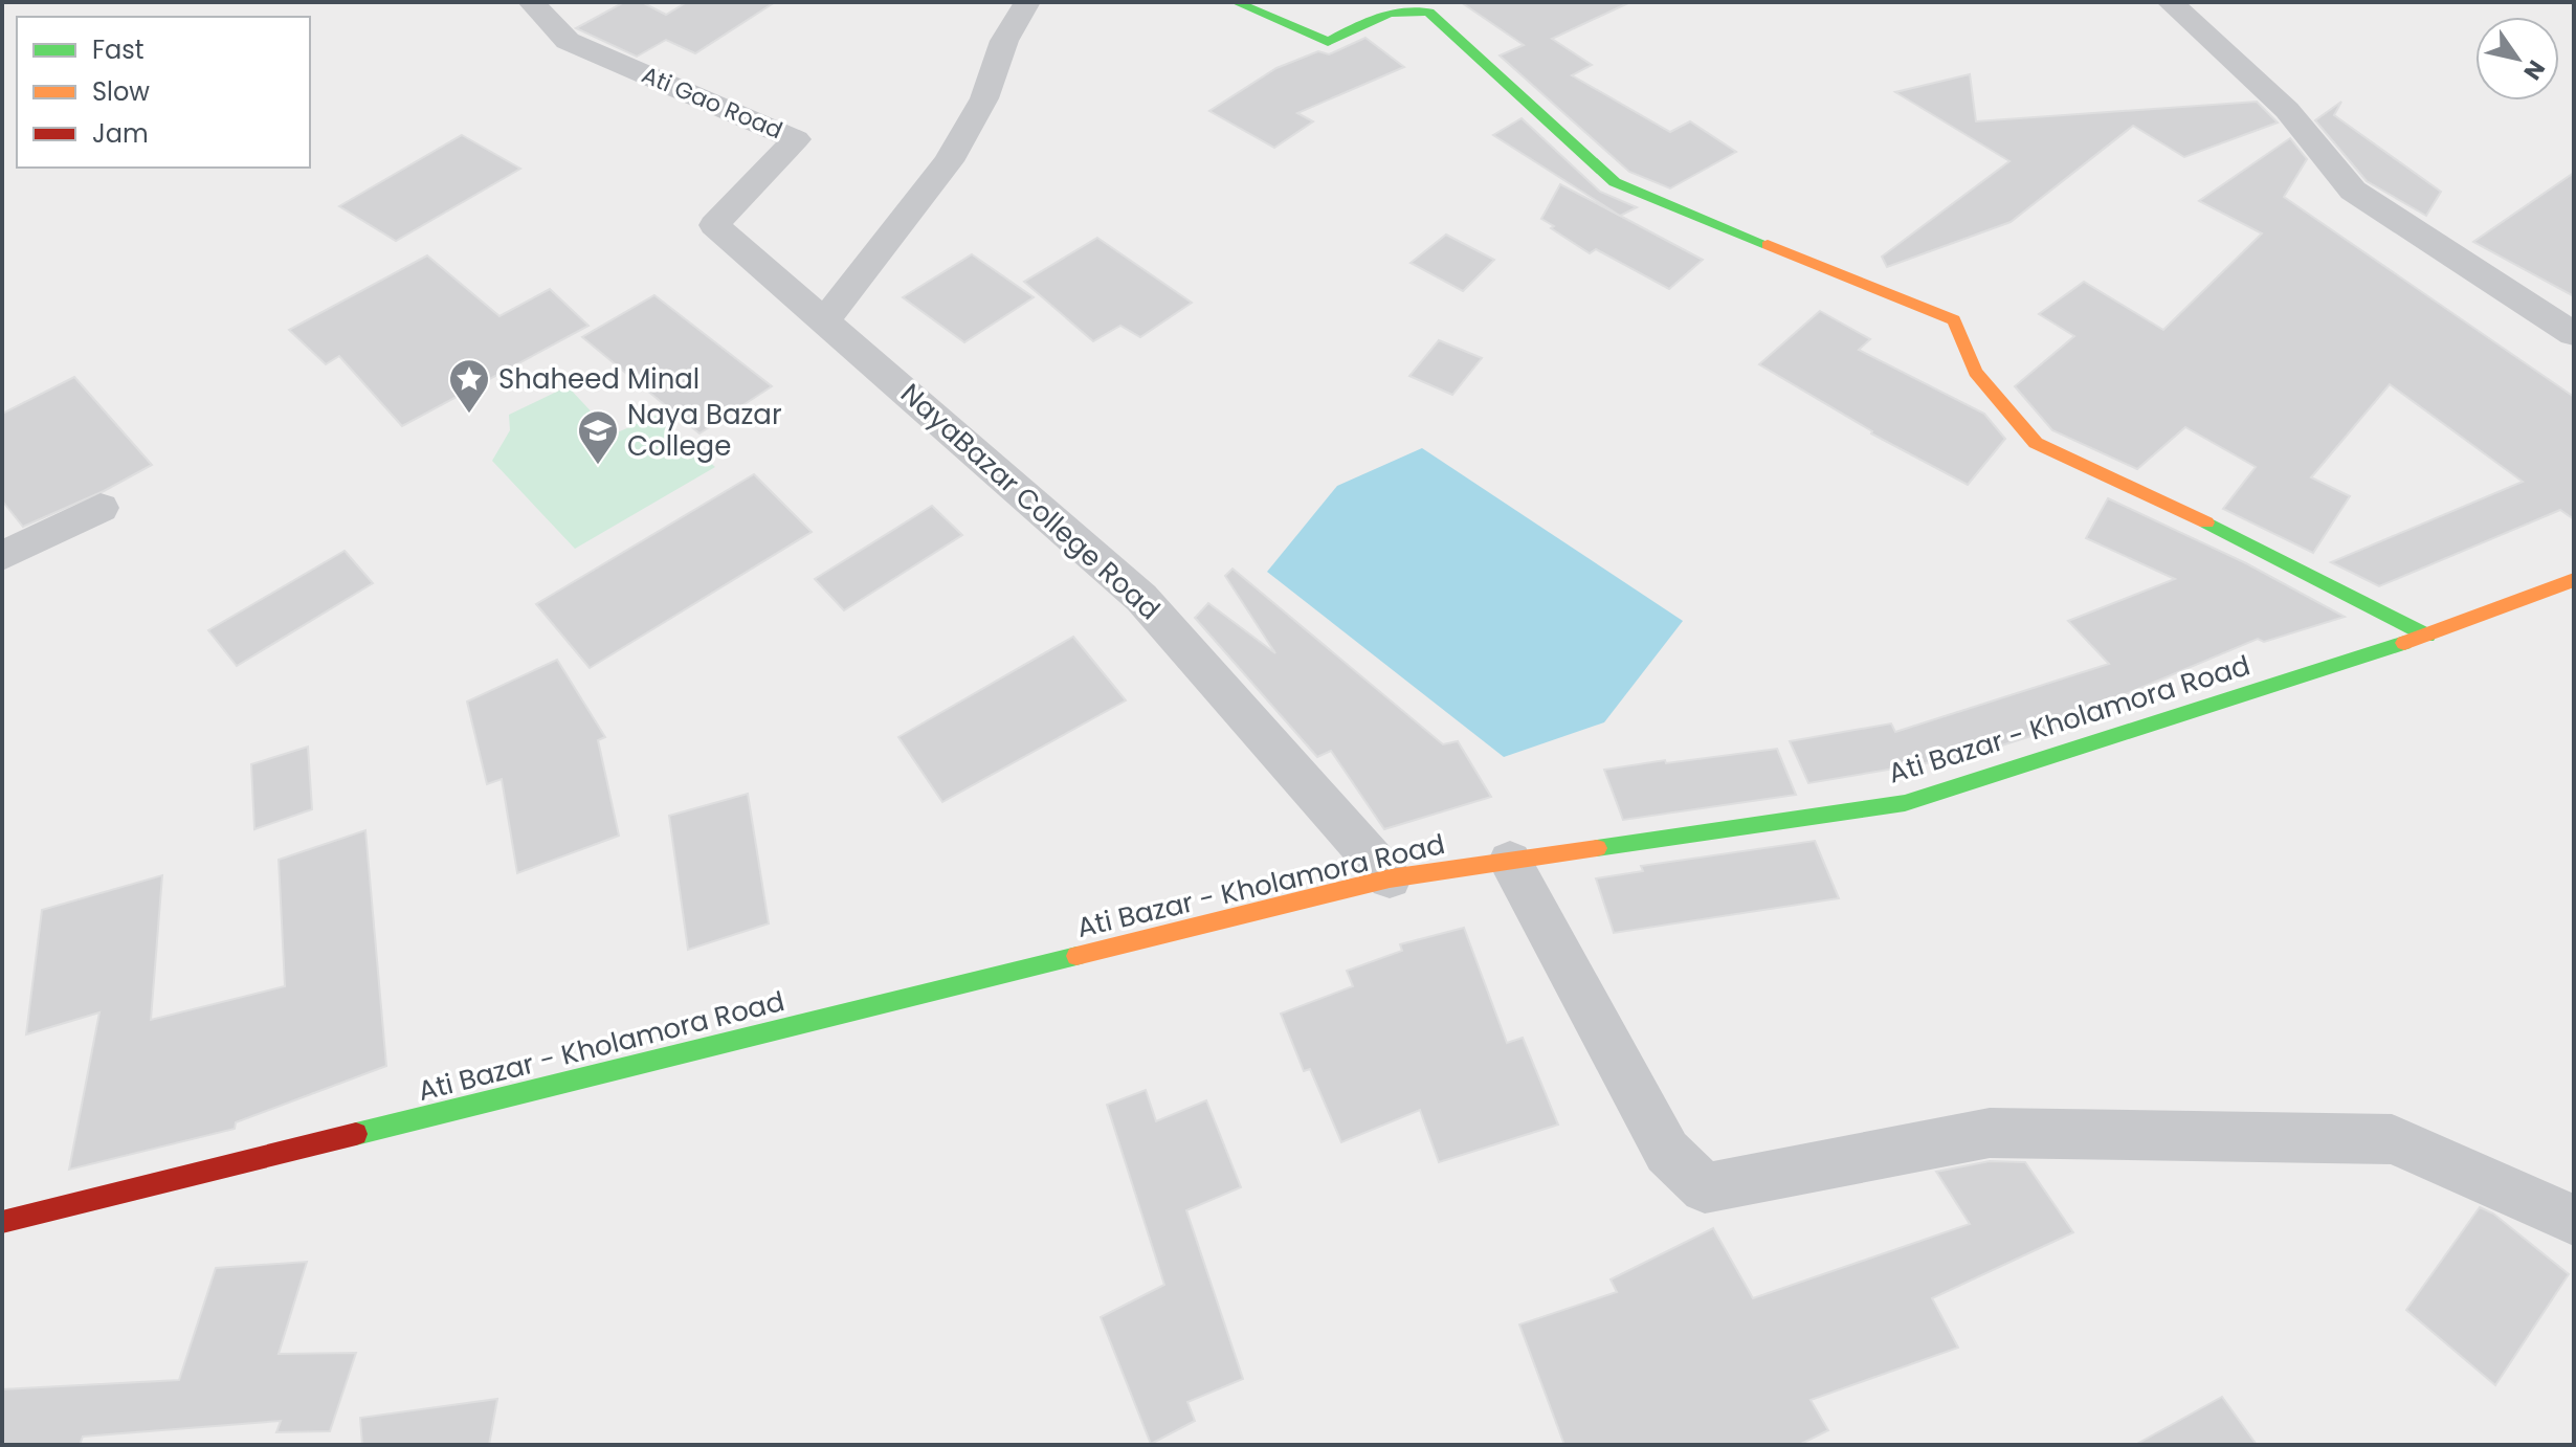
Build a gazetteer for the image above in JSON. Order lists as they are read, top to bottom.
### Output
{
  "streets": {
    "main road": ["Ati Bazar - Kholamora Road"],
    "street": ["Ati Gao Road", "NayaBazar College Road"]
  },
  "crossings": [
    ["Ati Gao Road", "NayaBazar College Road"],
    ["NayaBazar College Road", "Ati Bazar - Kholamora Road"]
  ],
  "places": {
    "place": ["Shaheed Minal"],
    "school or university": ["Naya Bazar College"]
  },
  "legend": ["Fast", "Slow", "Jam"],
  "north": "bottom right"
}
